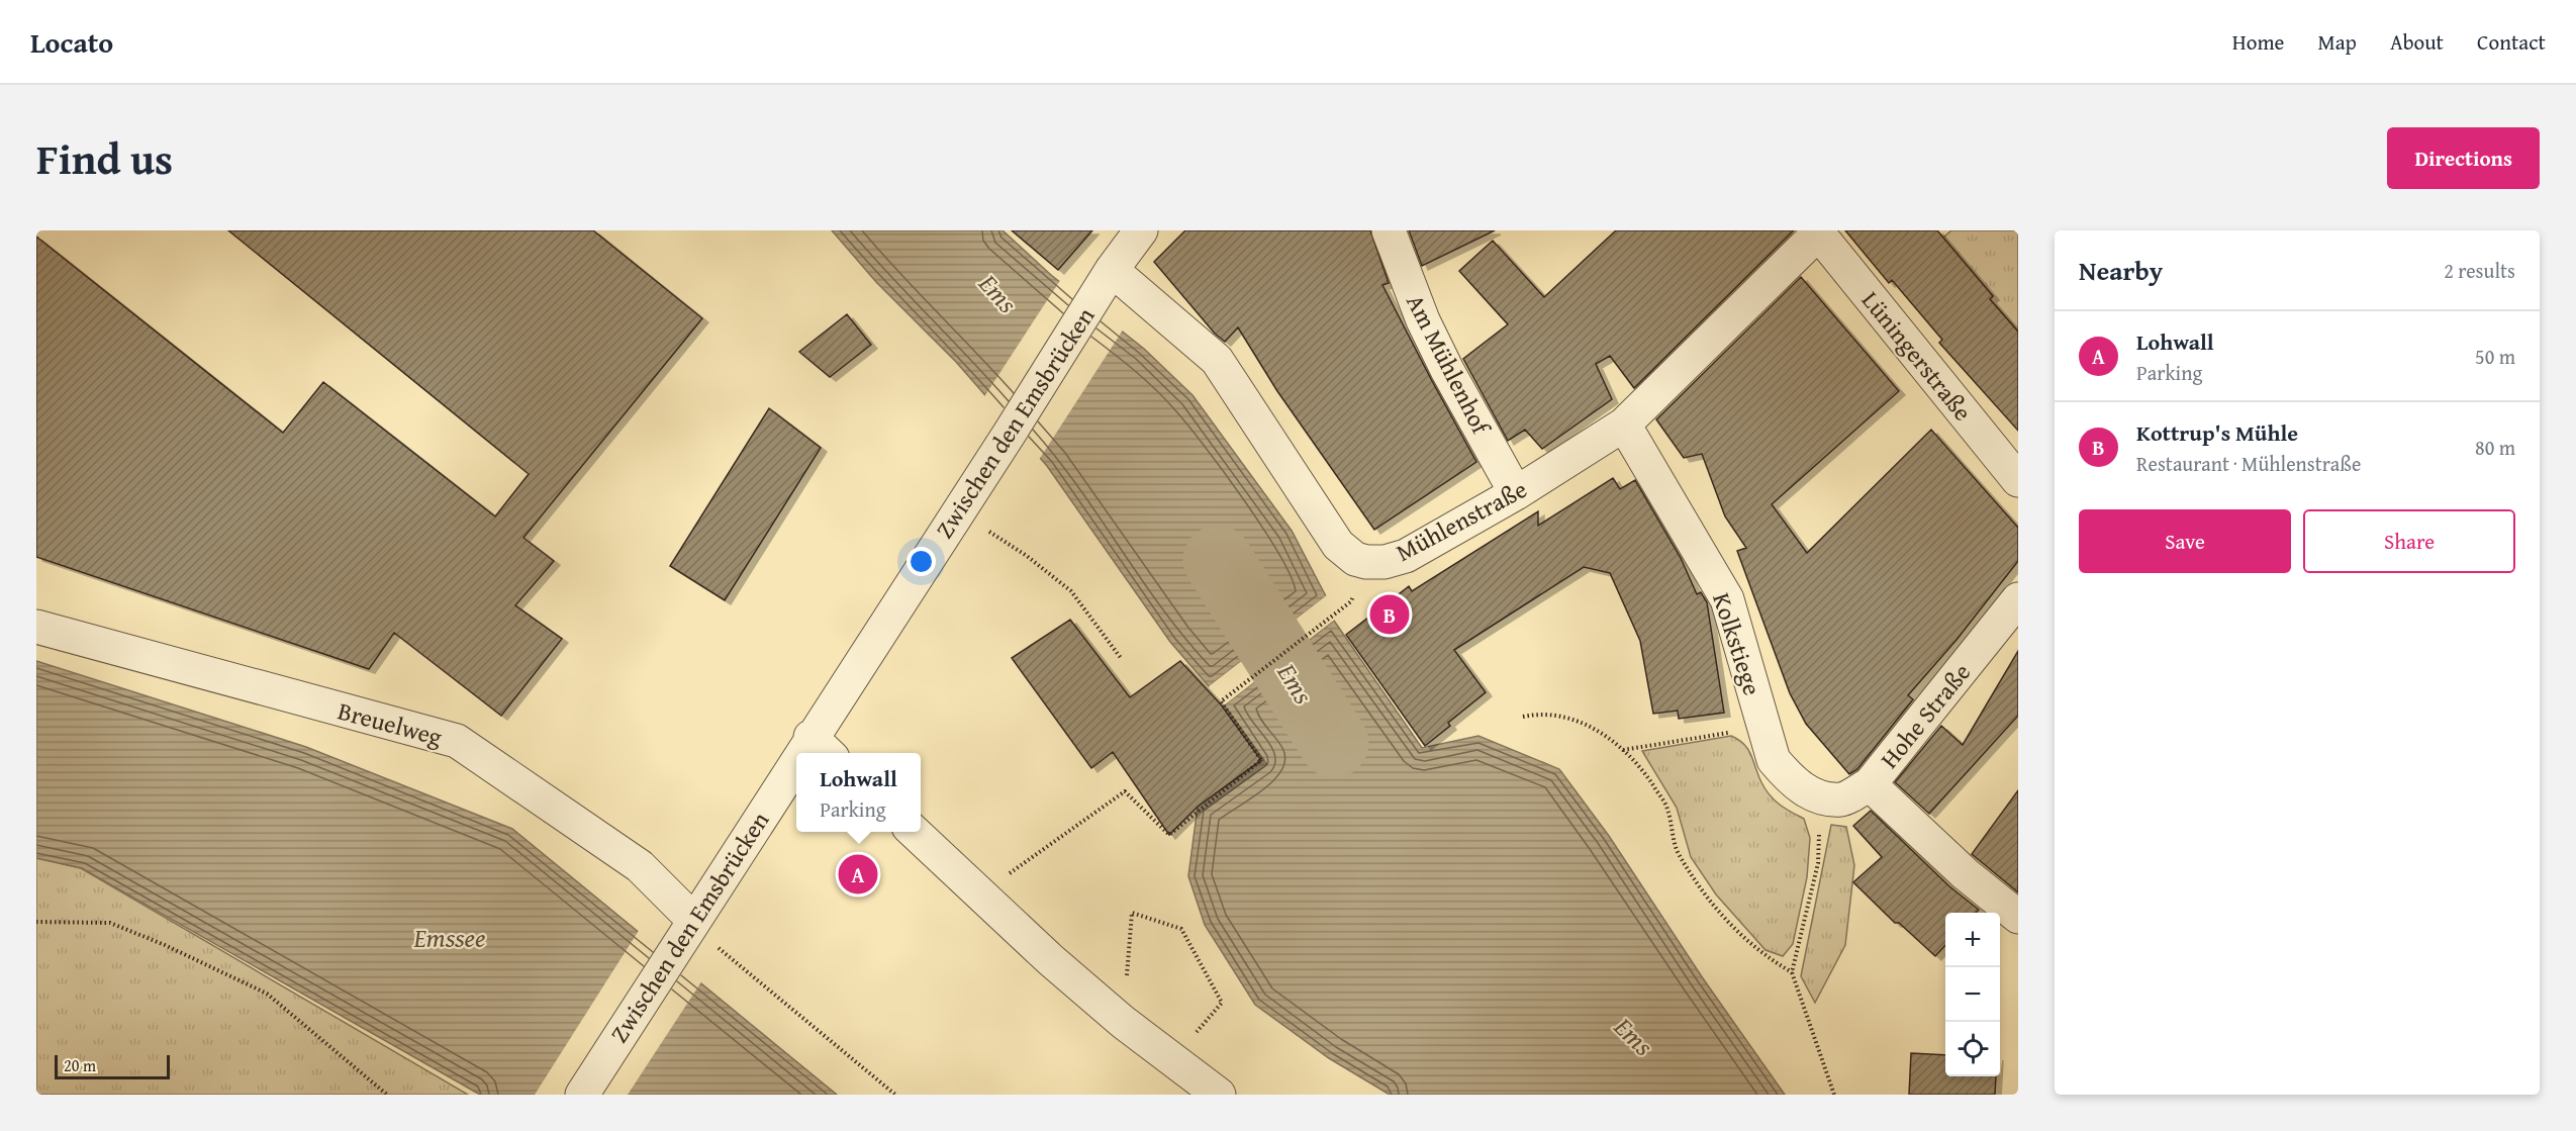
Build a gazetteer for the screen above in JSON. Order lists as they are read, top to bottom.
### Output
{
  "streets": {
    "street": [
      "Lüningerstraße",
      "Am Mühlenhof",
      "Zwischen den Emsbrücken",
      "Mühlenstraße",
      "Kolkstiege",
      "Hohe Straße",
      "Breuelweg"
    ]
  },
  "crossings": [
    ["Lüningerstraße", "Mühlenstraße"],
    ["Am Mühlenhof", "Mühlenstraße"],
    ["Zwischen den Emsbrücken", "Mühlenstraße"],
    ["Zwischen den Emsbrücken", "Breuelweg"],
    ["Mühlenstraße", "Kolkstiege"],
    ["Kolkstiege", "Hohe Straße"]
  ],
  "water": ["Ems", "Emssee"],
  "scale_bar": "20 m",
  "page": {
    "header": "Locato",
    "nav": [
      "Home",
      "Map",
      "About",
      "Contact"
    ],
    "title": "Find us",
    "buttons": [
      "Directions",
      ["Save", "Share"]
    ],
    "heading": ["Nearby", "2 results"],
    "list": [
      {
        "mark": "A",
        "name": "Lohwall",
        "note": "Parking",
        "value": "50 m"
      },
      {
        "mark": "B",
        "name": "Kottrup's Mühle",
        "note": "Restaurant · Mühlenstraße",
        "value": "80 m"
      }
    ],
    "pins": ["B", "A"],
    "popup": ["Lohwall", "Parking"],
    "map_buttons": ["+", "−"],
    "scale": "20 m"
  }
}
